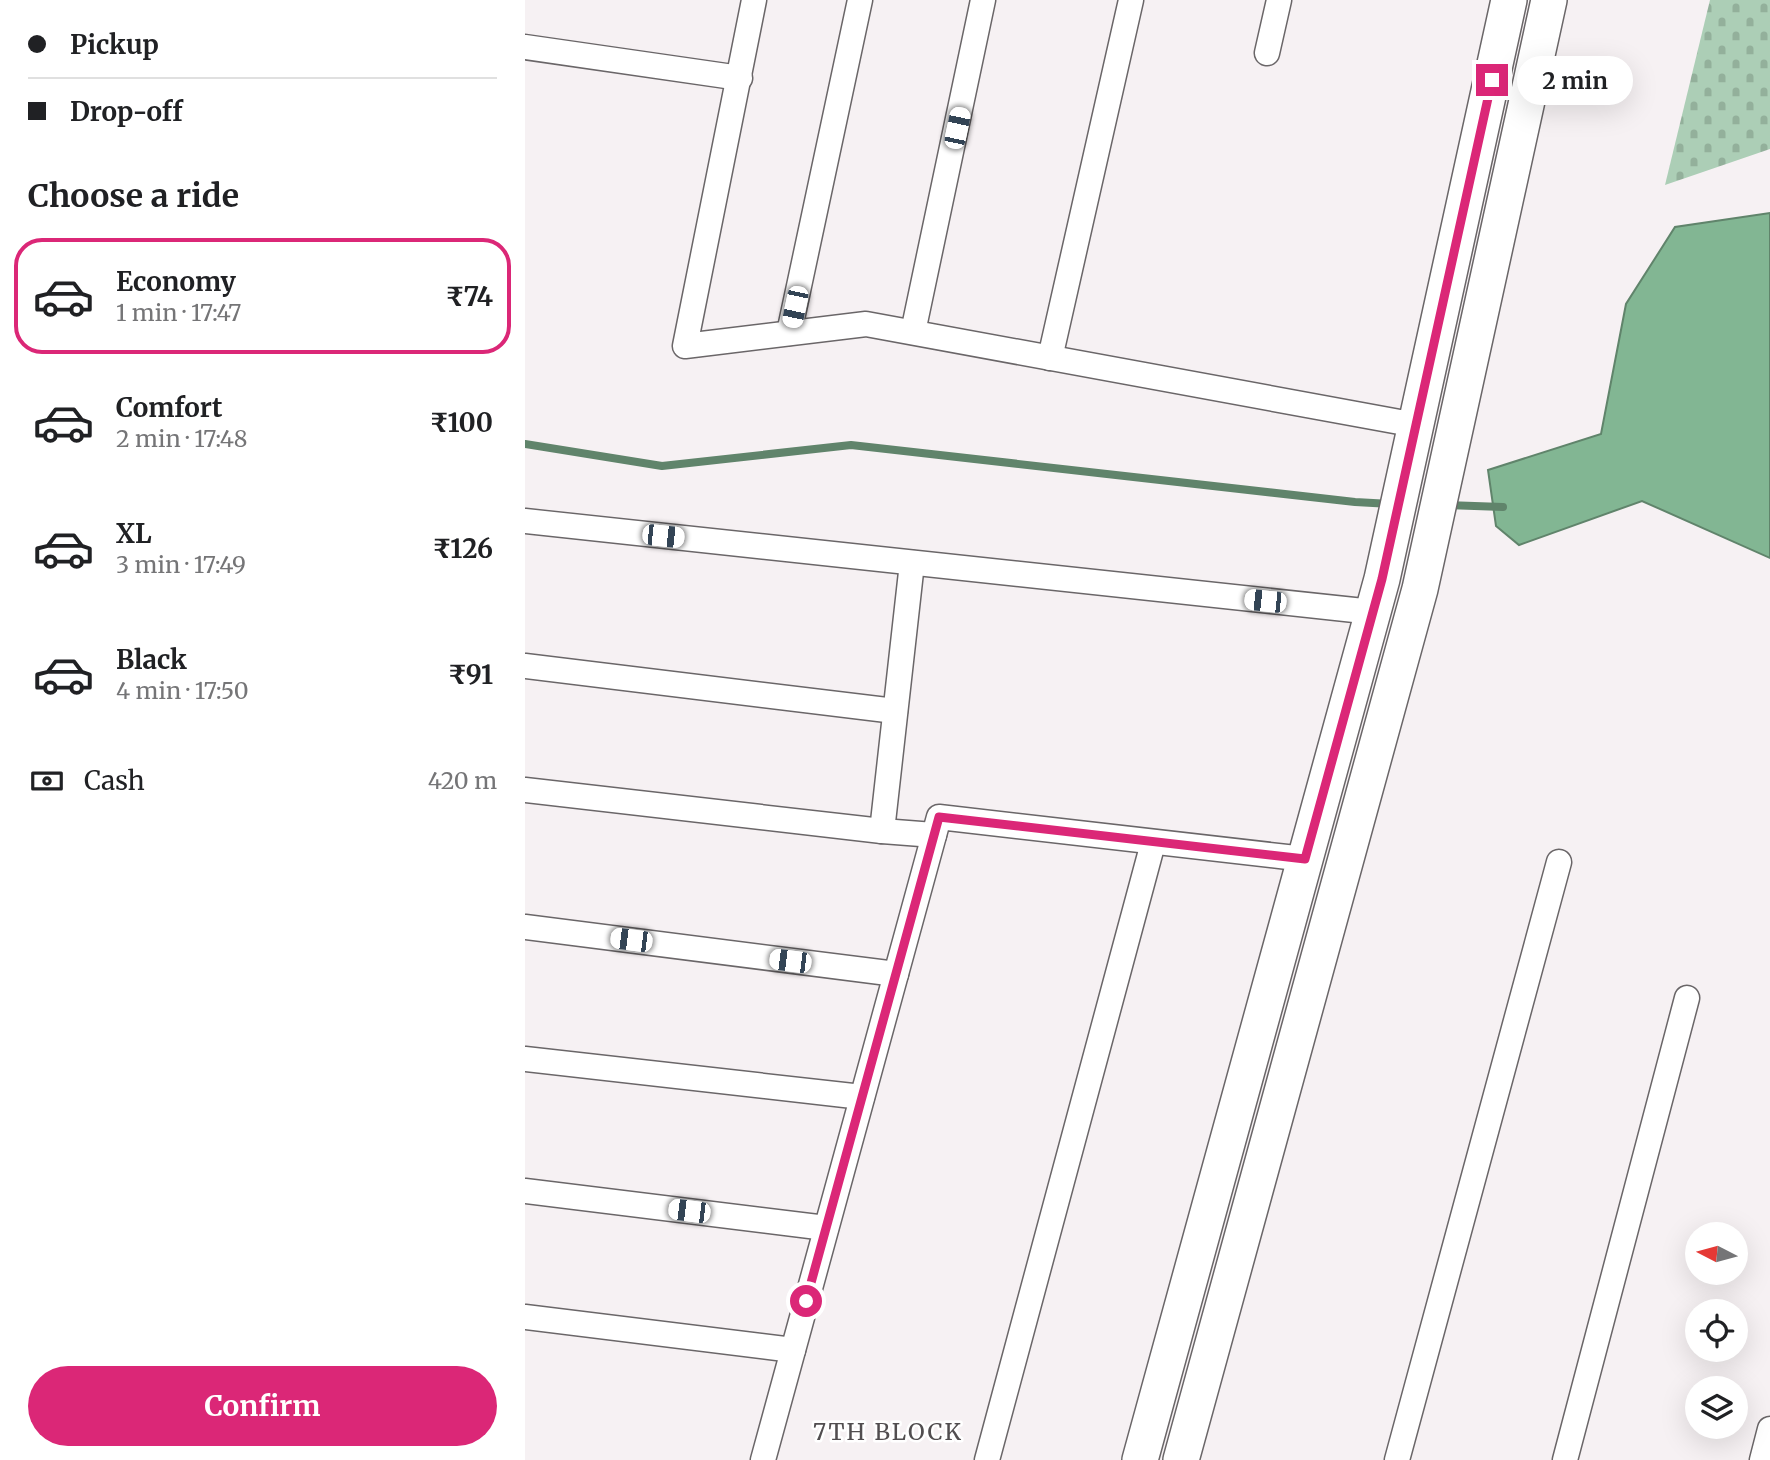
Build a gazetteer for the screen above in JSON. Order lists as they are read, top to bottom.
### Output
{
  "districts": ["7TH BLOCK"],
  "north": "left",
  "page": {
    "banner": ["Pickup", "Drop-off"],
    "bubble": "2 min",
    "heading": "Choose a ride",
    "list": [
      {
        "name": "Economy",
        "note": "1 min · 17:47",
        "value": "₹74"
      },
      {
        "name": "Comfort",
        "note": "2 min · 17:48",
        "value": "₹100"
      },
      {
        "name": "XL",
        "note": "3 min · 17:49",
        "value": "₹126"
      },
      {
        "name": "Black",
        "note": "4 min · 17:50",
        "value": "₹91"
      }
    ],
    "pay": ["Cash", "420 m"],
    "buttons": "Confirm"
  }
}
